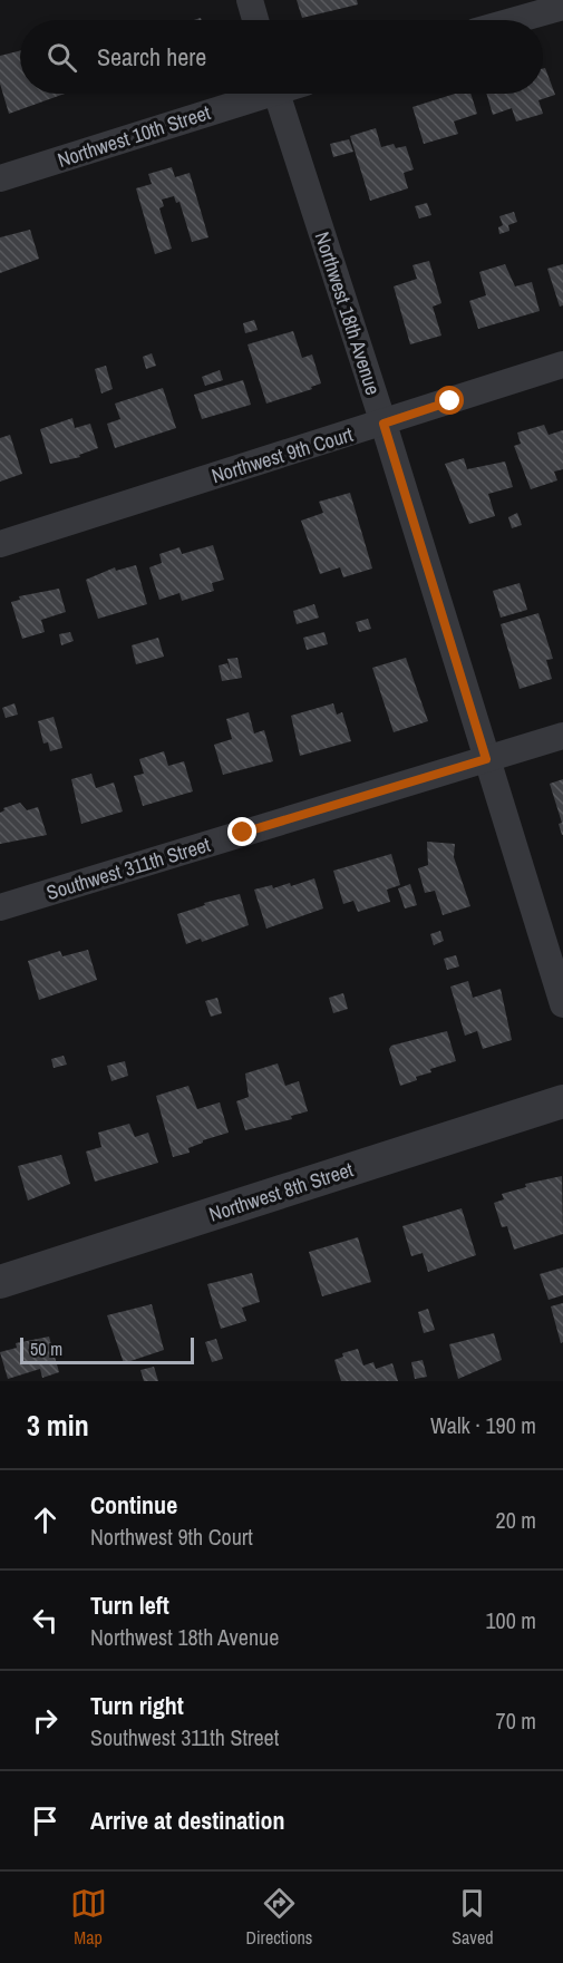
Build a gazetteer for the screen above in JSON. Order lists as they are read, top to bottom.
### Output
{
  "streets": {
    "street": [
      "Northwest 10th Street",
      "Northwest 18th Avenue",
      "Northwest 9th Court",
      "Southwest 311th Street",
      "Northwest 8th Street"
    ]
  },
  "crossings": [
    ["Northwest 18th Avenue", "Northwest 9th Court"],
    ["Northwest 18th Avenue", "Southwest 311th Street"]
  ],
  "scale_bar": "50 m",
  "page": {
    "search": "Search here",
    "scale": "50 m",
    "heading": ["3 min", "Walk · 190 m"],
    "list": [
      ["Continue", "Northwest 9th Court", "20 m"],
      ["Turn left", "Northwest 18th Avenue", "100 m"],
      ["Turn right", "Southwest 311th Street", "70 m"],
      "Arrive at destination"
    ],
    "nav": ["Map", "Directions", "Saved"]
  }
}
